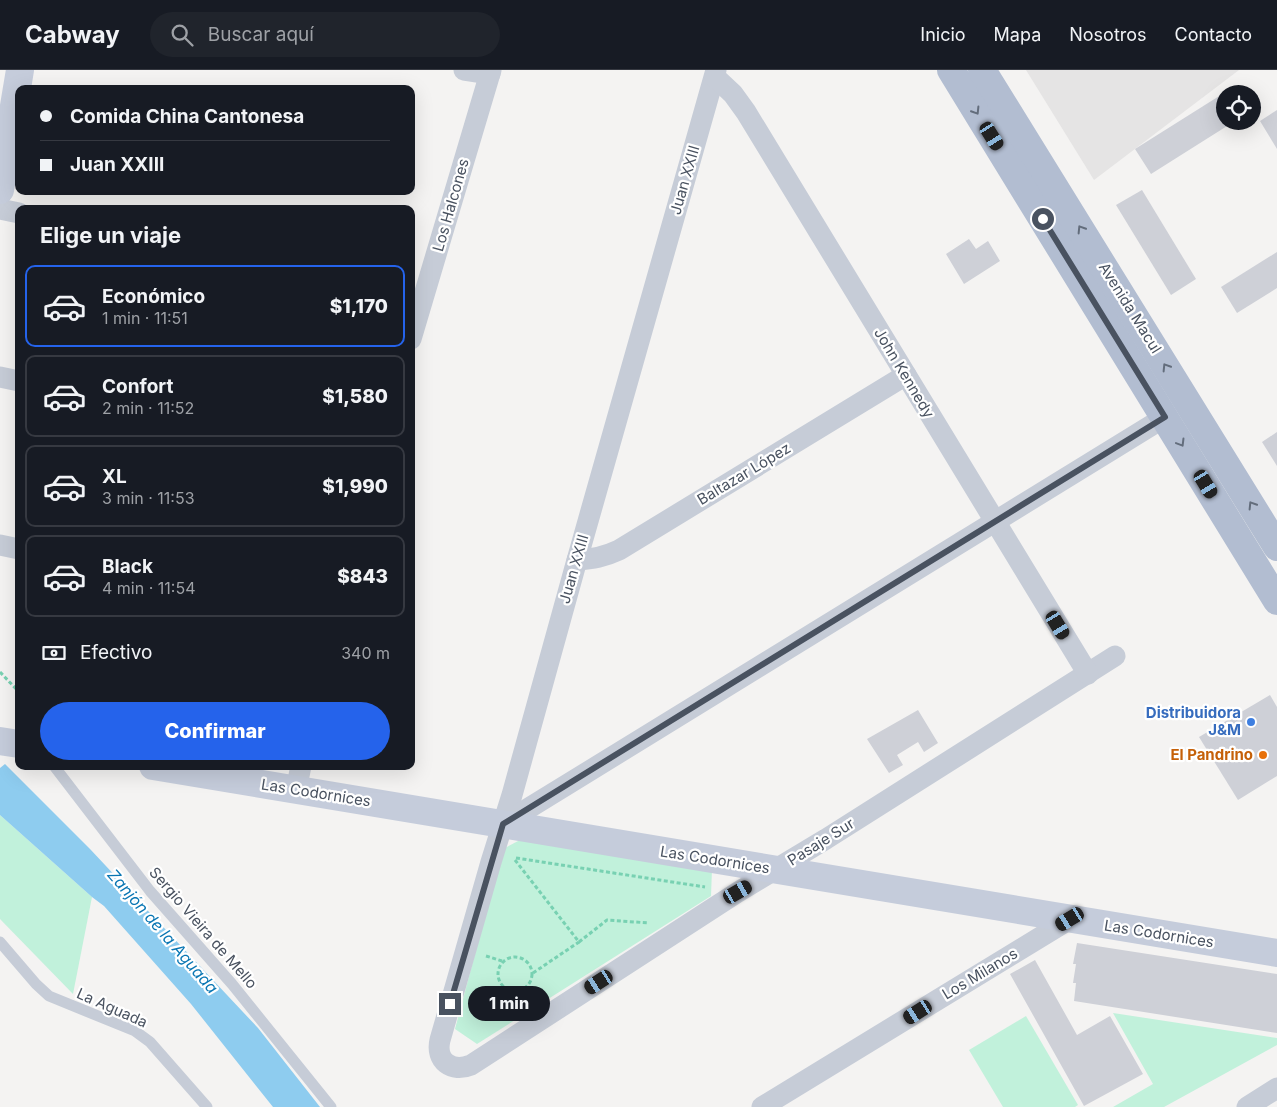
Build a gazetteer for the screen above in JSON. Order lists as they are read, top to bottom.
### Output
{
  "streets": {
    "main road": ["Avenida Macul"],
    "street": [
      "Juan XXIII",
      "Los Halcones",
      "John Kennedy",
      "Baltazar López",
      "Las Codornices",
      "Pasaje Sur",
      "Los Milanos"
    ],
    "lane": ["Sergio Vieira de Mello", "La Aguada"]
  },
  "crossings": [
    ["Juan XXIII", "John Kennedy"],
    ["Juan XXIII", "Baltazar López"],
    ["Juan XXIII", "Las Codornices"],
    ["Juan XXIII", "Pasaje Sur"],
    ["John Kennedy", "Baltazar López"],
    ["John Kennedy", "Pasaje Sur"],
    ["Las Codornices", "Pasaje Sur"],
    ["Las Codornices", "Los Milanos"]
  ],
  "water": ["Zanjón de la Aguada"],
  "places": ["Distribuidora J&M", "El Pandrino"],
  "page": {
    "header": "Cabway",
    "search": "Buscar aquí",
    "nav": [
      "Inicio",
      "Mapa",
      "Nosotros",
      "Contacto"
    ],
    "banner": ["Comida China Cantonesa", "Juan XXIII"],
    "heading": "Elige un viaje",
    "list": [
      {
        "name": "Económico",
        "note": "1 min · 11:51",
        "value": "$1,170"
      },
      {
        "name": "Confort",
        "note": "2 min · 11:52",
        "value": "$1,580"
      },
      {
        "name": "XL",
        "note": "3 min · 11:53",
        "value": "$1,990"
      },
      {
        "name": "Black",
        "note": "4 min · 11:54",
        "value": "$843"
      }
    ],
    "pay": ["Efectivo", "340 m"],
    "buttons": "Confirmar",
    "bubble": "1 min"
  }
}
